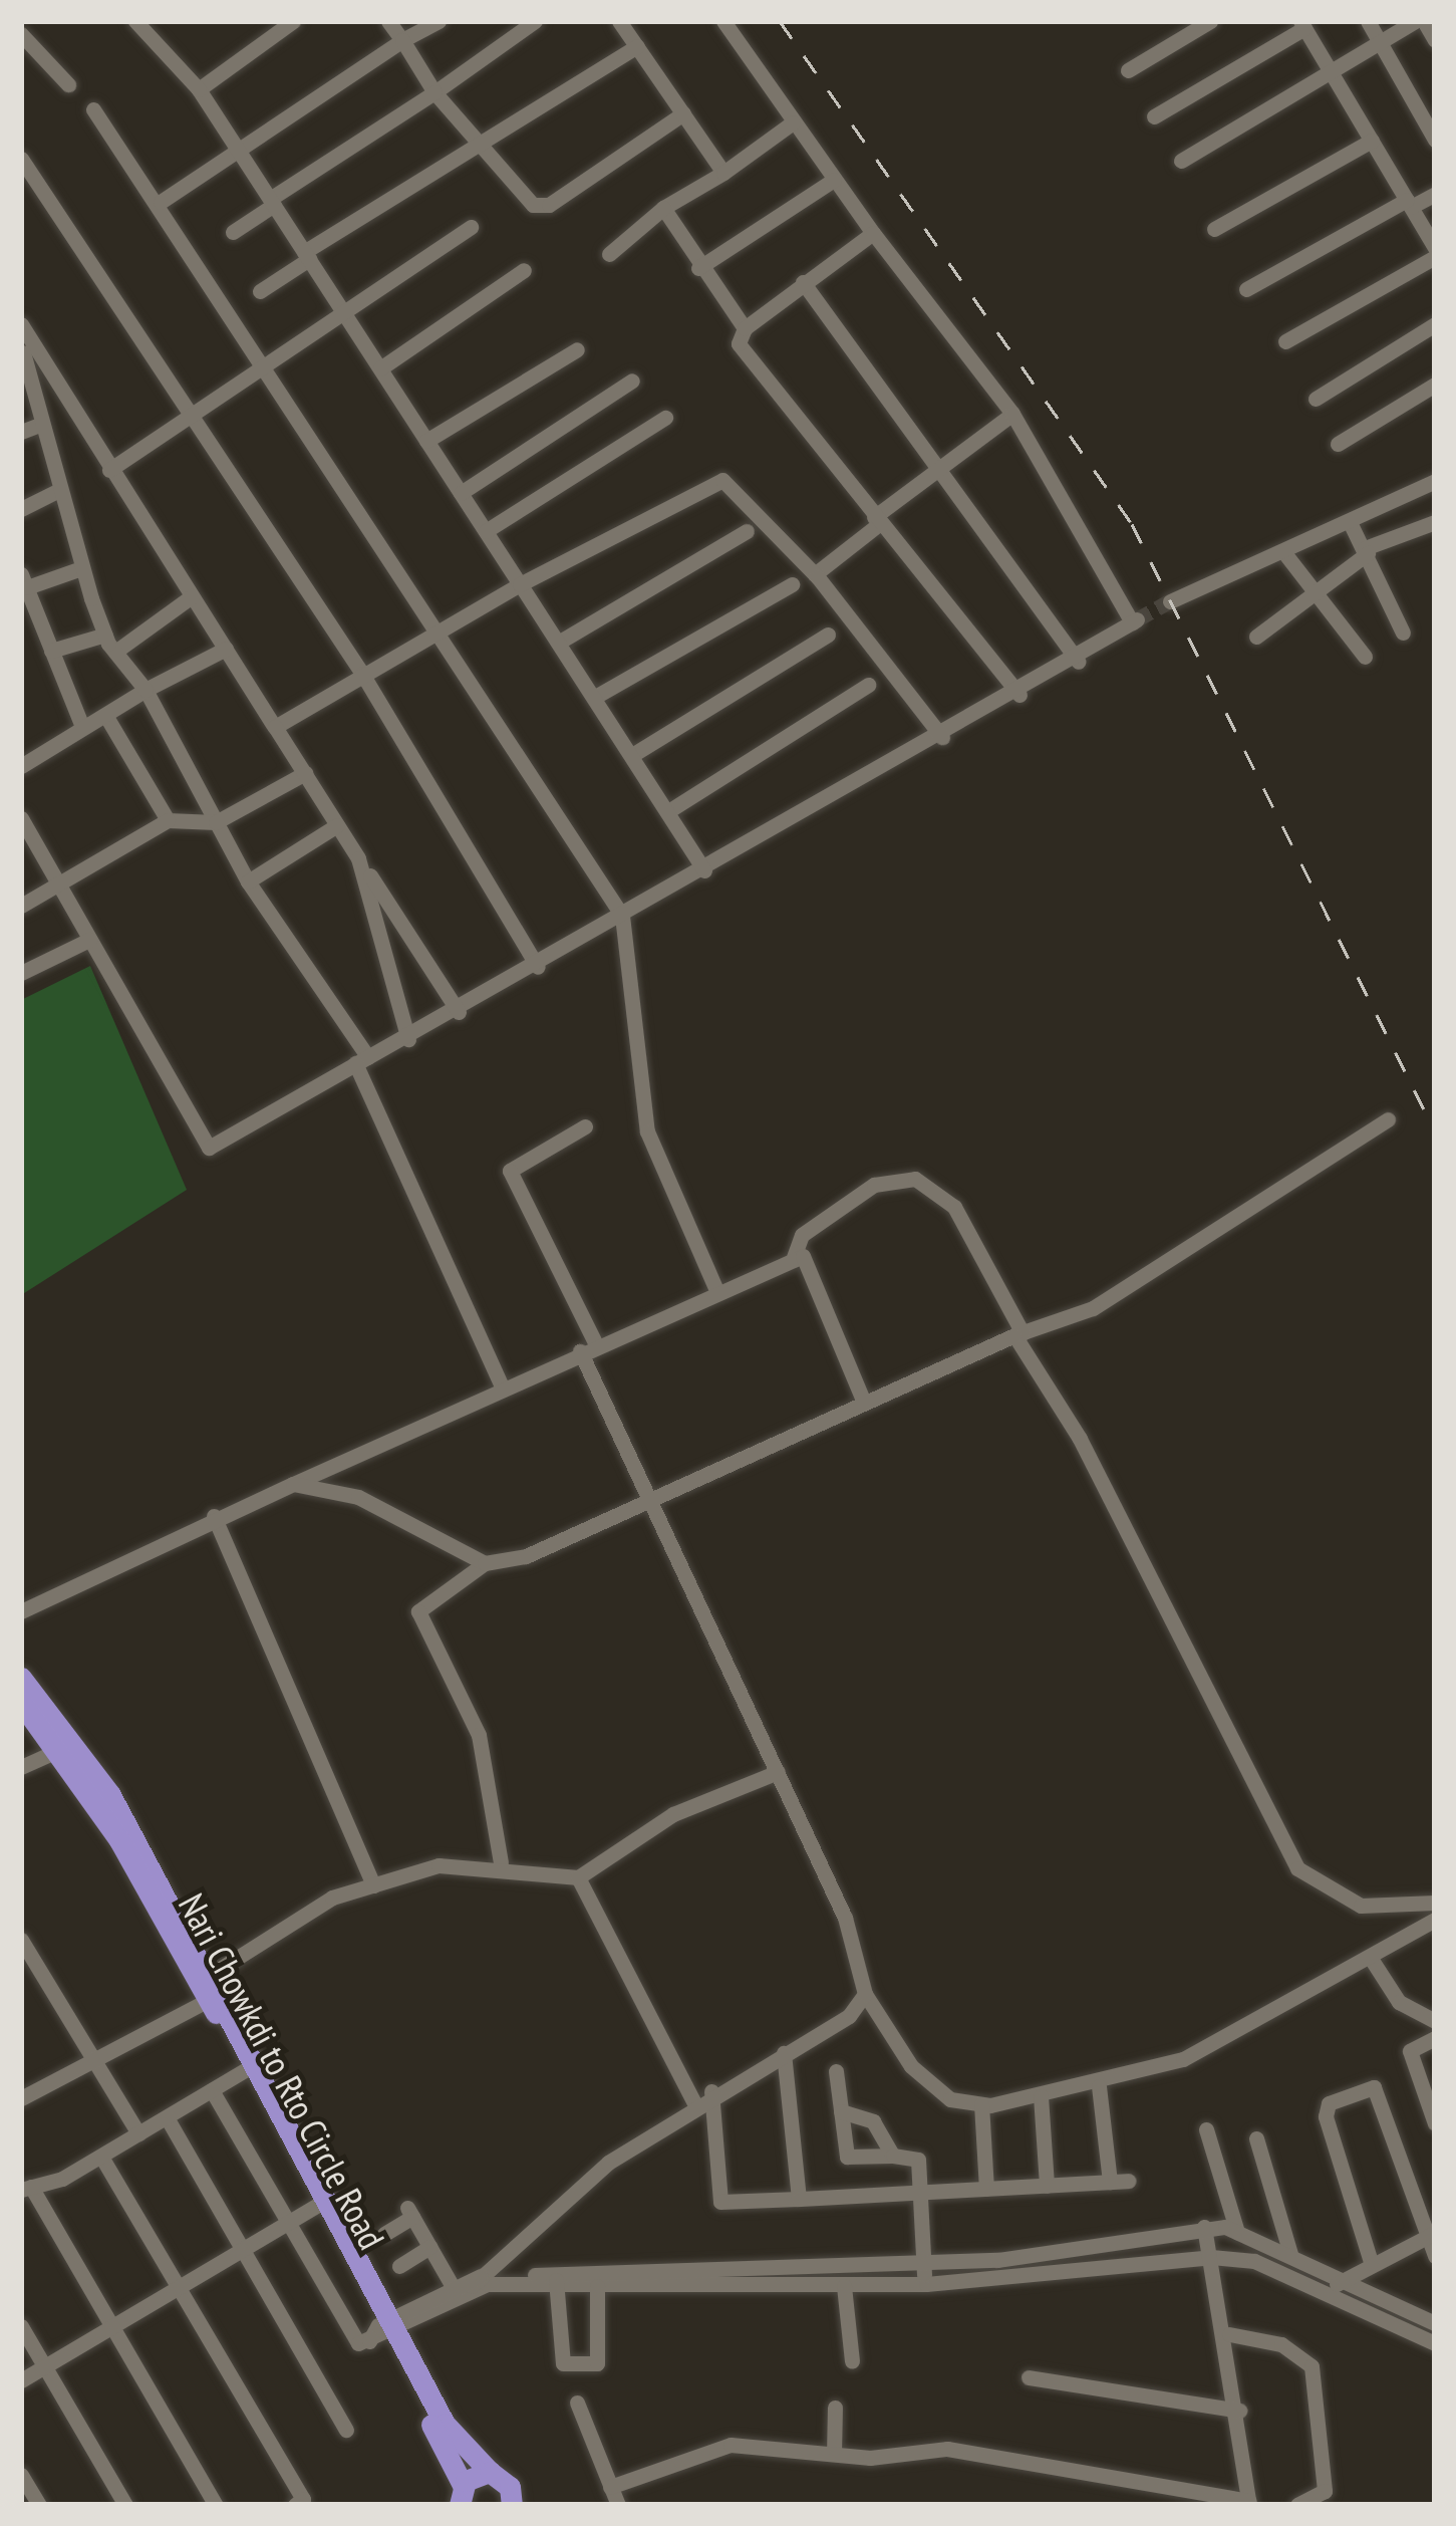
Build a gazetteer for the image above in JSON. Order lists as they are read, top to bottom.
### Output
{
  "streets": {
    "highway": ["Nari Chowkdi to Rto Circle Road"]
  }
}
